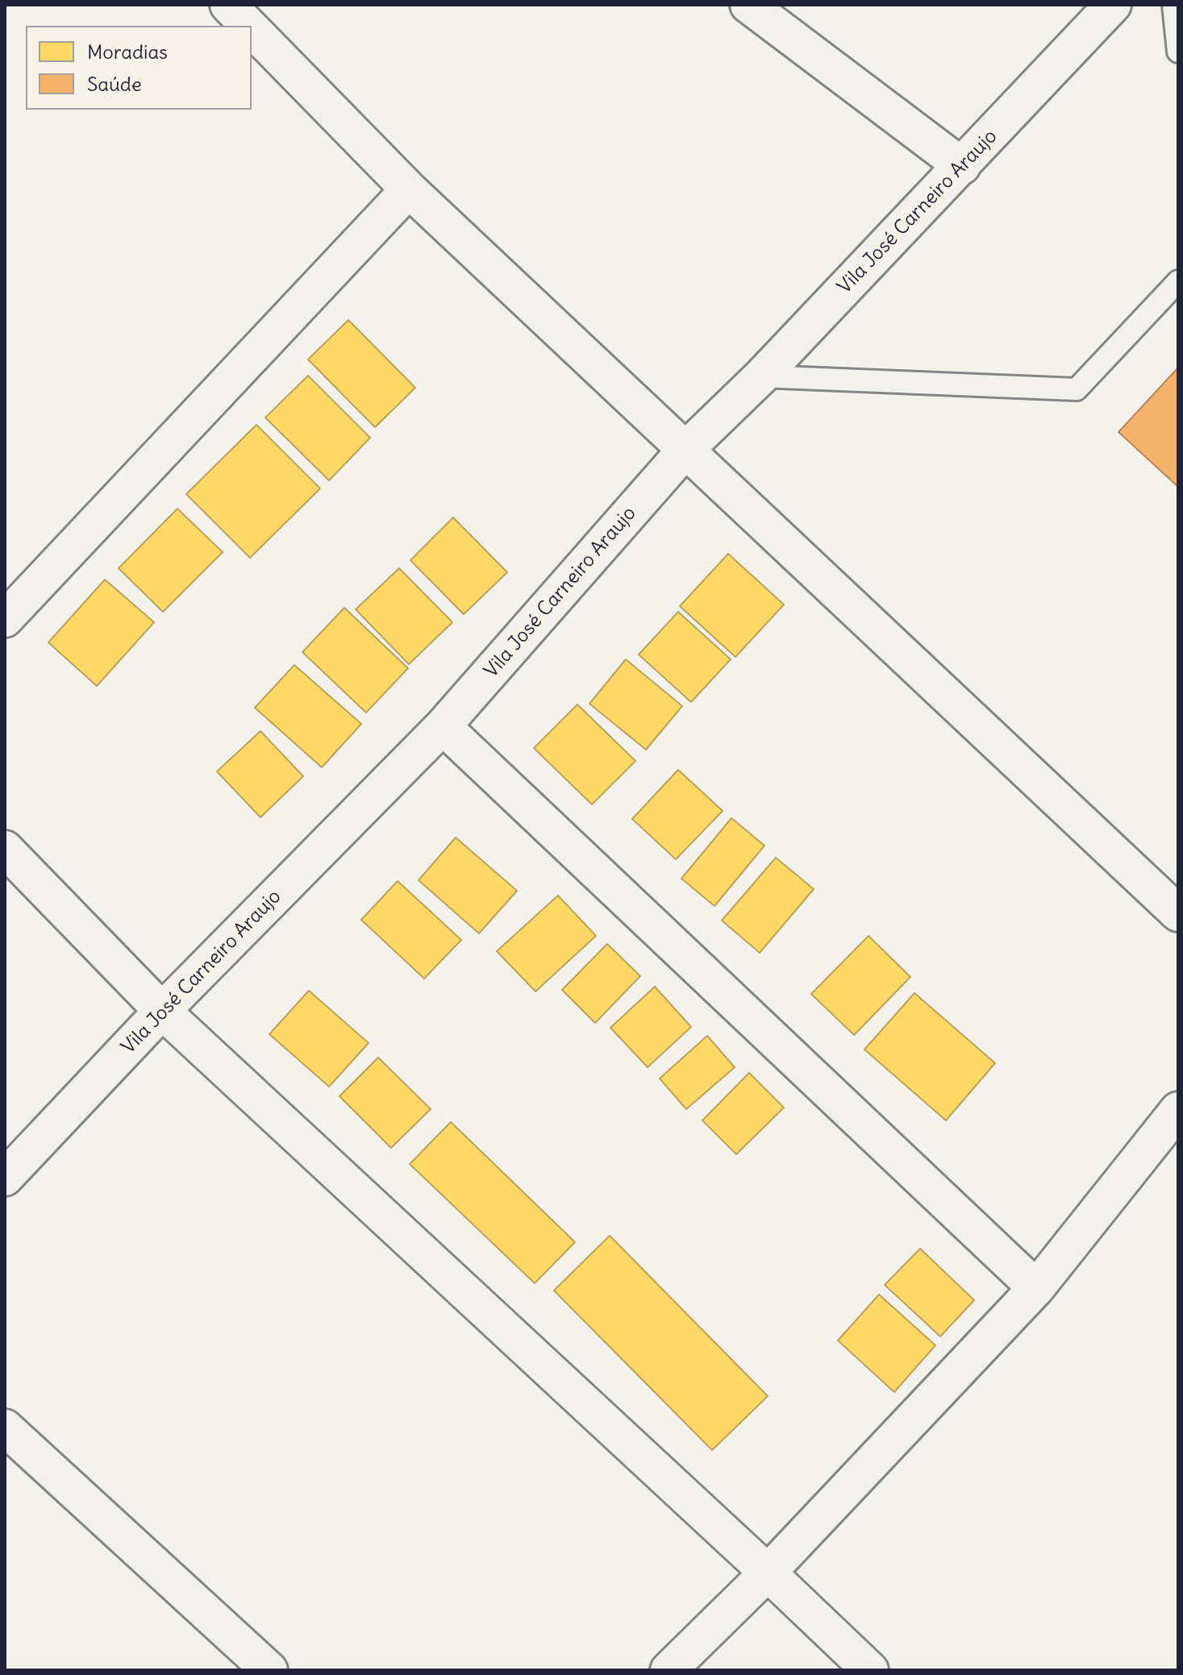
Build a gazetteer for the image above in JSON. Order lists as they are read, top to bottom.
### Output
{
  "streets": {
    "street": ["Vila José Carneiro Araujo"]
  },
  "legend": ["Moradias", "Saúde"]
}
